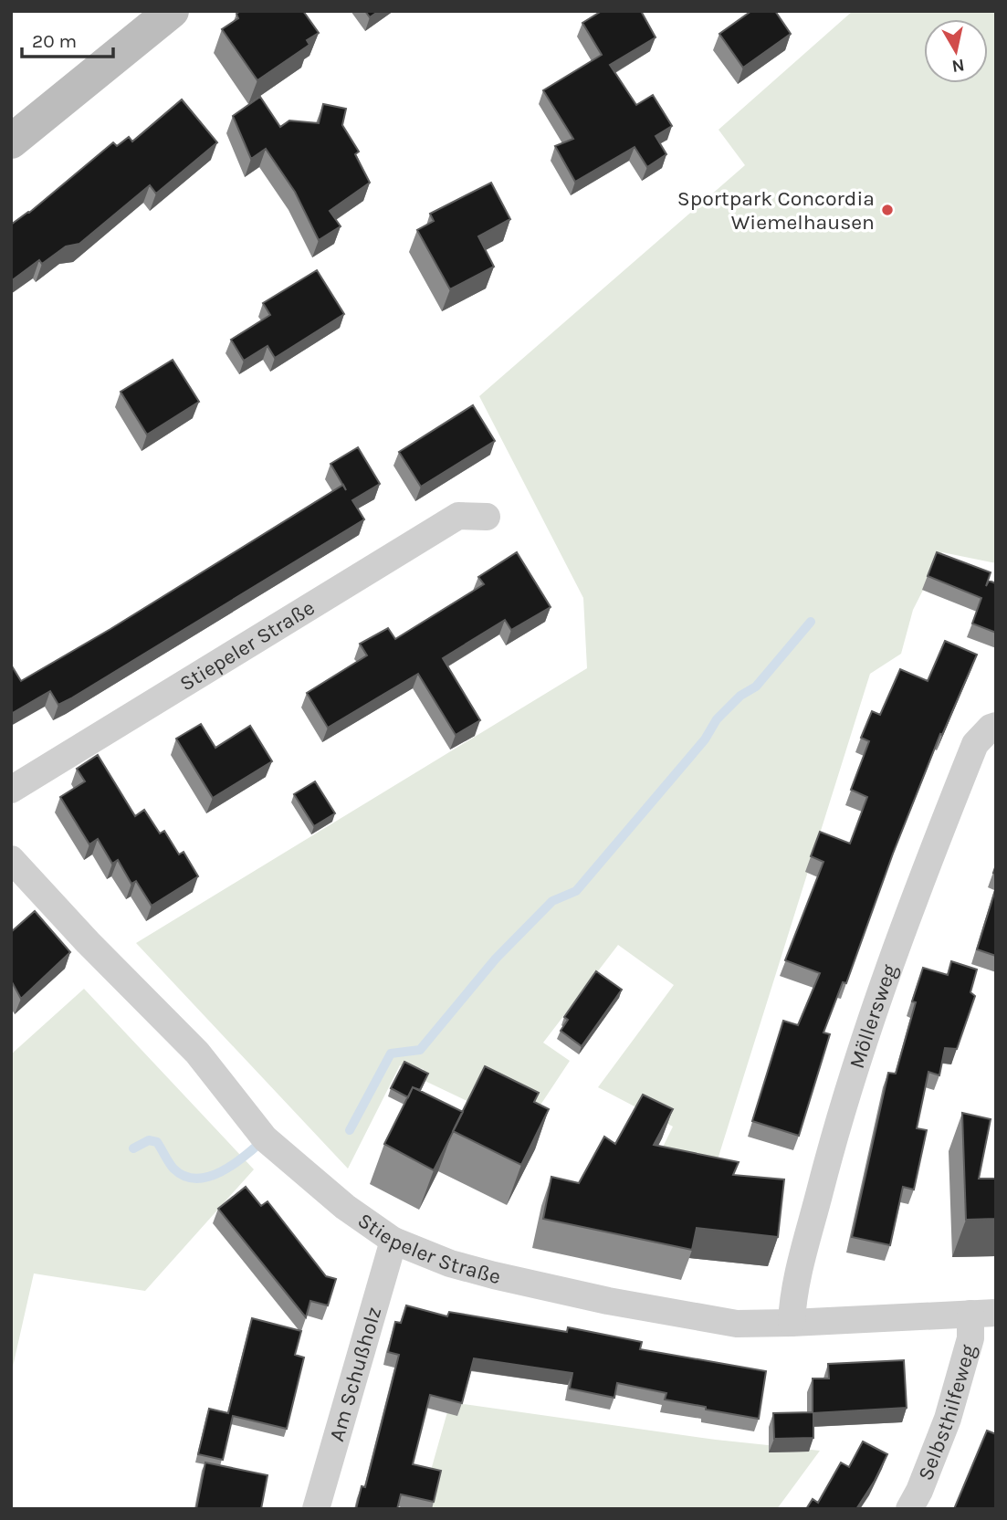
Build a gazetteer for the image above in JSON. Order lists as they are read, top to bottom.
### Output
{
  "streets": {
    "street": [
      "Stiepeler Straße",
      "Möllersweg",
      "Am Schußholz",
      "Selbsthilfeweg"
    ]
  },
  "crossings": [
    ["Stiepeler Straße", "Möllersweg"],
    ["Stiepeler Straße", "Am Schußholz"],
    ["Stiepeler Straße", "Selbsthilfeweg"]
  ],
  "places": ["Sportpark Concordia Wiemelhausen"],
  "scale_bar": "20 m",
  "north": "bottom"
}
